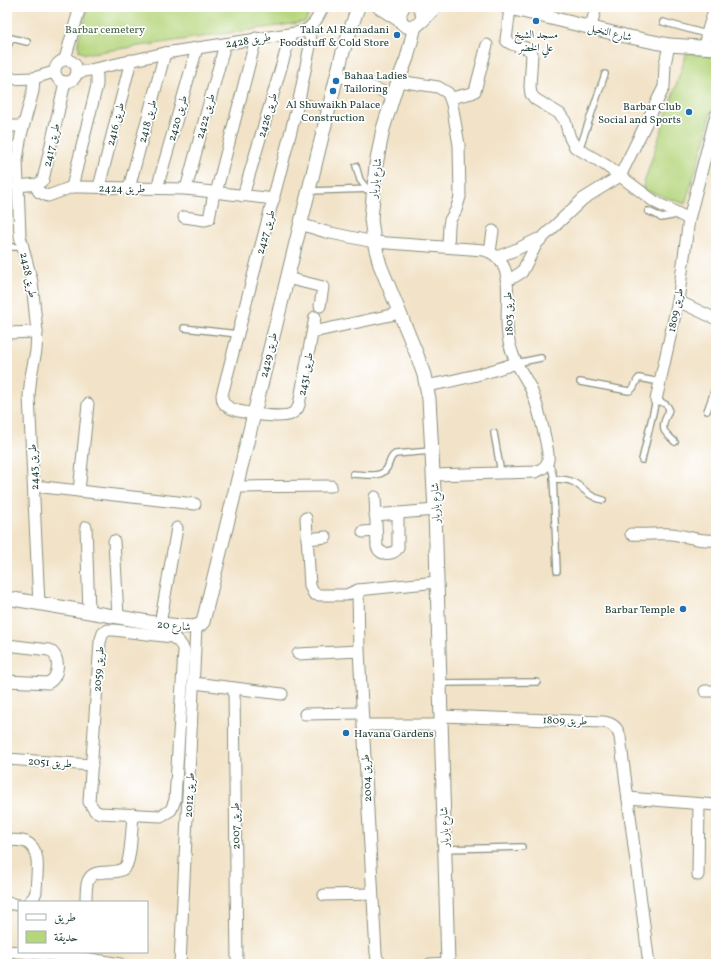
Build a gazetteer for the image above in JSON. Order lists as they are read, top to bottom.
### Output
{
  "streets": {
    "street": [
      "شارع النخيل",
      "طريق 2428",
      "طريق 2426",
      "طريق 2422",
      "طريق 2420",
      "طريق 2418",
      "طريق 2416",
      "طريق 2417",
      "شارع باربار",
      "طريق 2424",
      "طريق 2427",
      "طريق 1809",
      "طريق 1803",
      "طريق 2429",
      "طريق 2431",
      "طريق 2443",
      "شارع 20",
      "طريق 2059",
      "طريق 2051",
      "طريق 2004",
      "طريق 2012",
      "طريق 2007"
    ]
  },
  "crossings": [
    ["طريق 2428", "طريق 2426"],
    ["طريق 2428", "طريق 2422"],
    ["طريق 2428", "طريق 2420"],
    ["طريق 2428", "طريق 2418"],
    ["طريق 2428", "طريق 2416"],
    ["طريق 2428", "طريق 2417"],
    ["طريق 2428", "طريق 2427"],
    ["طريق 2428", "طريق 2443"],
    ["طريق 2426", "طريق 2424"],
    ["طريق 2422", "طريق 2424"],
    ["طريق 2420", "طريق 2424"],
    ["طريق 2418", "طريق 2424"],
    ["طريق 2416", "طريق 2424"],
    ["طريق 2417", "طريق 2424"],
    ["شارع باربار", "طريق 1809"],
    ["طريق 2424", "طريق 2427"],
    ["طريق 2427", "طريق 2429"],
    ["طريق 2427", "طريق 2431"],
    ["طريق 1809", "طريق 2004"],
    ["طريق 2429", "طريق 2431"],
    ["طريق 2429", "شارع 20"],
    ["طريق 2443", "شارع 20"],
    ["شارع 20", "طريق 2012"],
    ["طريق 2059", "طريق 2051"]
  ],
  "parks": ["Barbar cemetery"],
  "places": [
    "مسجد الشيخ علي الخضر",
    "Talat Al Ramadani Foodstuff & Cold Store",
    "Bahaa Ladies Tailoring",
    "Al Shuwaikh Palace Construction",
    "Barbar Club Social and Sports",
    "Barbar Temple",
    "Havana Gardens"
  ],
  "legend": ["طريق", "حديقة"]
}
